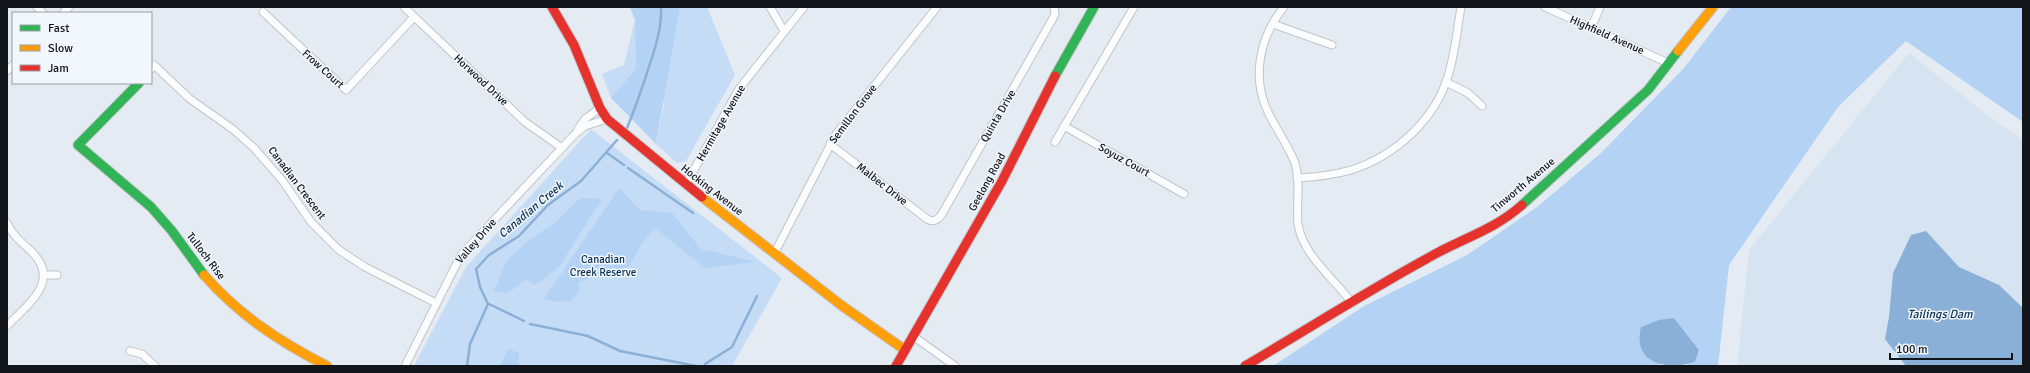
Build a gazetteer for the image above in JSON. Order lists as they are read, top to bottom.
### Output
{
  "streets": {
    "street": [
      "Highfield Avenue",
      "Frow Court",
      "Horwood Drive",
      "Semillon Grove",
      "Quinta Drive",
      "Hermitage Avenue",
      "Soyuz Court",
      "Geelong Road",
      "Canadian Crescent",
      "Malbec Drive",
      "Tinworth Avenue",
      "Hocking Avenue",
      "Valley Drive",
      "Tulloch Rise"
    ]
  },
  "crossings": [
    ["Highfield Avenue", "Tinworth Avenue"],
    ["Frow Court", "Horwood Drive"],
    ["Horwood Drive", "Valley Drive"],
    ["Semillon Grove", "Malbec Drive"],
    ["Semillon Grove", "Hocking Avenue"],
    ["Quinta Drive", "Malbec Drive"],
    ["Hermitage Avenue", "Hocking Avenue"],
    ["Geelong Road", "Hocking Avenue"],
    ["Canadian Crescent", "Valley Drive"],
    ["Hocking Avenue", "Valley Drive"]
  ],
  "water": ["Canadian Creek", "Tailings Dam"],
  "parks": ["Canadian Creek Reserve"],
  "legend": ["Fast", "Slow", "Jam"],
  "scale_bar": "100 m"
}
